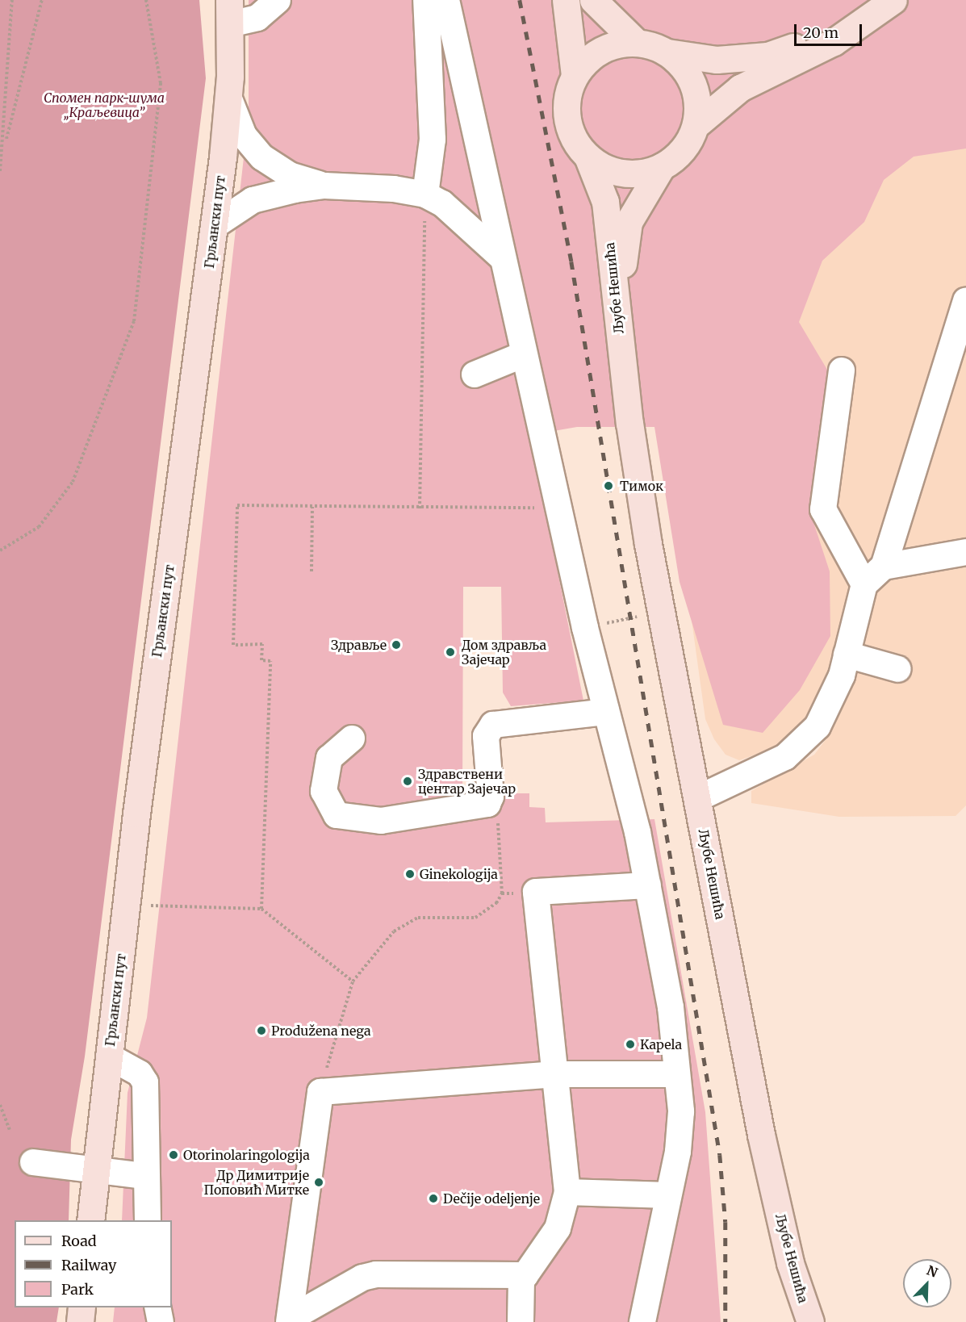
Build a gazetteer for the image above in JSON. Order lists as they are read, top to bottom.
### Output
{
  "streets": {
    "main road": ["Грљански пут", "Љубе Нешића"]
  },
  "parks": ["Спомен парк-шума „Краљевица”"],
  "places": [
    "Тимок",
    "Здравље",
    "Дом здравља Зајечар",
    "Здравствени центар Зајечар",
    "Ginekologija",
    "Produžena nega",
    "Kapela",
    "Otorinolaringologija",
    "Др Димитрије Поповић Митке",
    "Dečije odeljenje"
  ],
  "legend": ["Road", "Railway", "Park"],
  "scale_bar": "20 m",
  "north": "top right"
}
